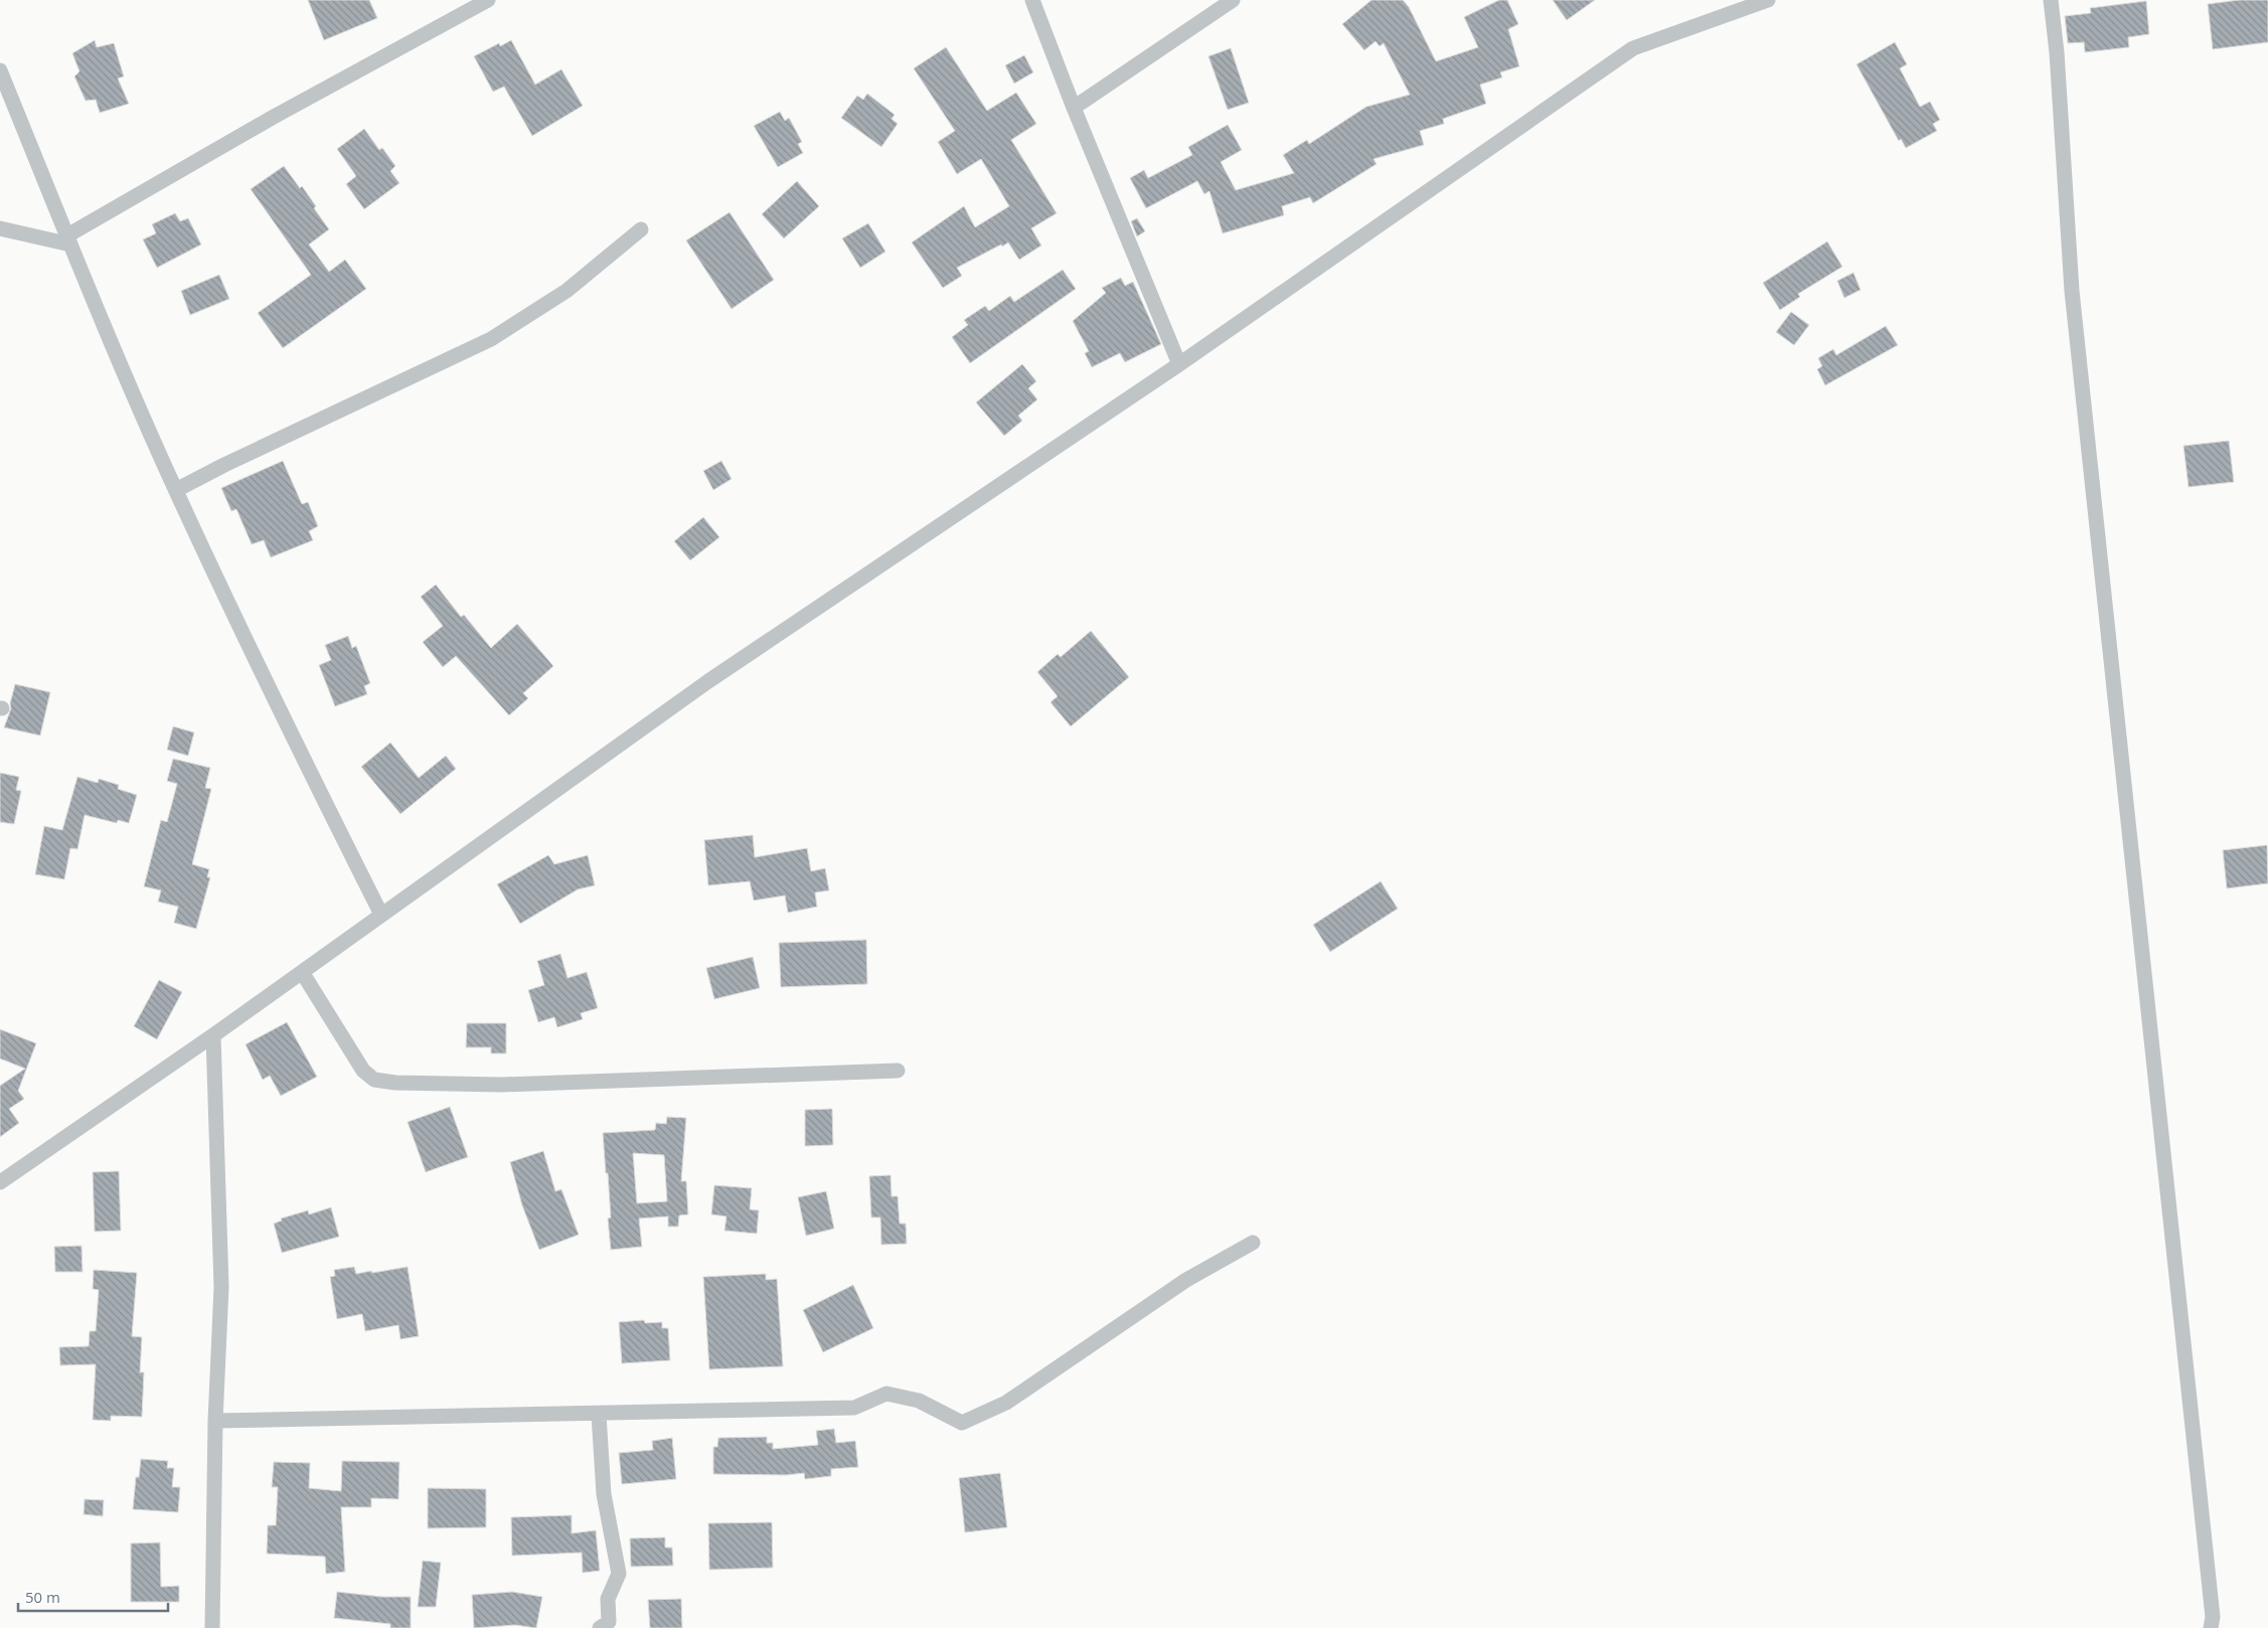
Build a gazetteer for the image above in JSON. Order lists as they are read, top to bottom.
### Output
{
  "scale_bar": "50 m"
}
